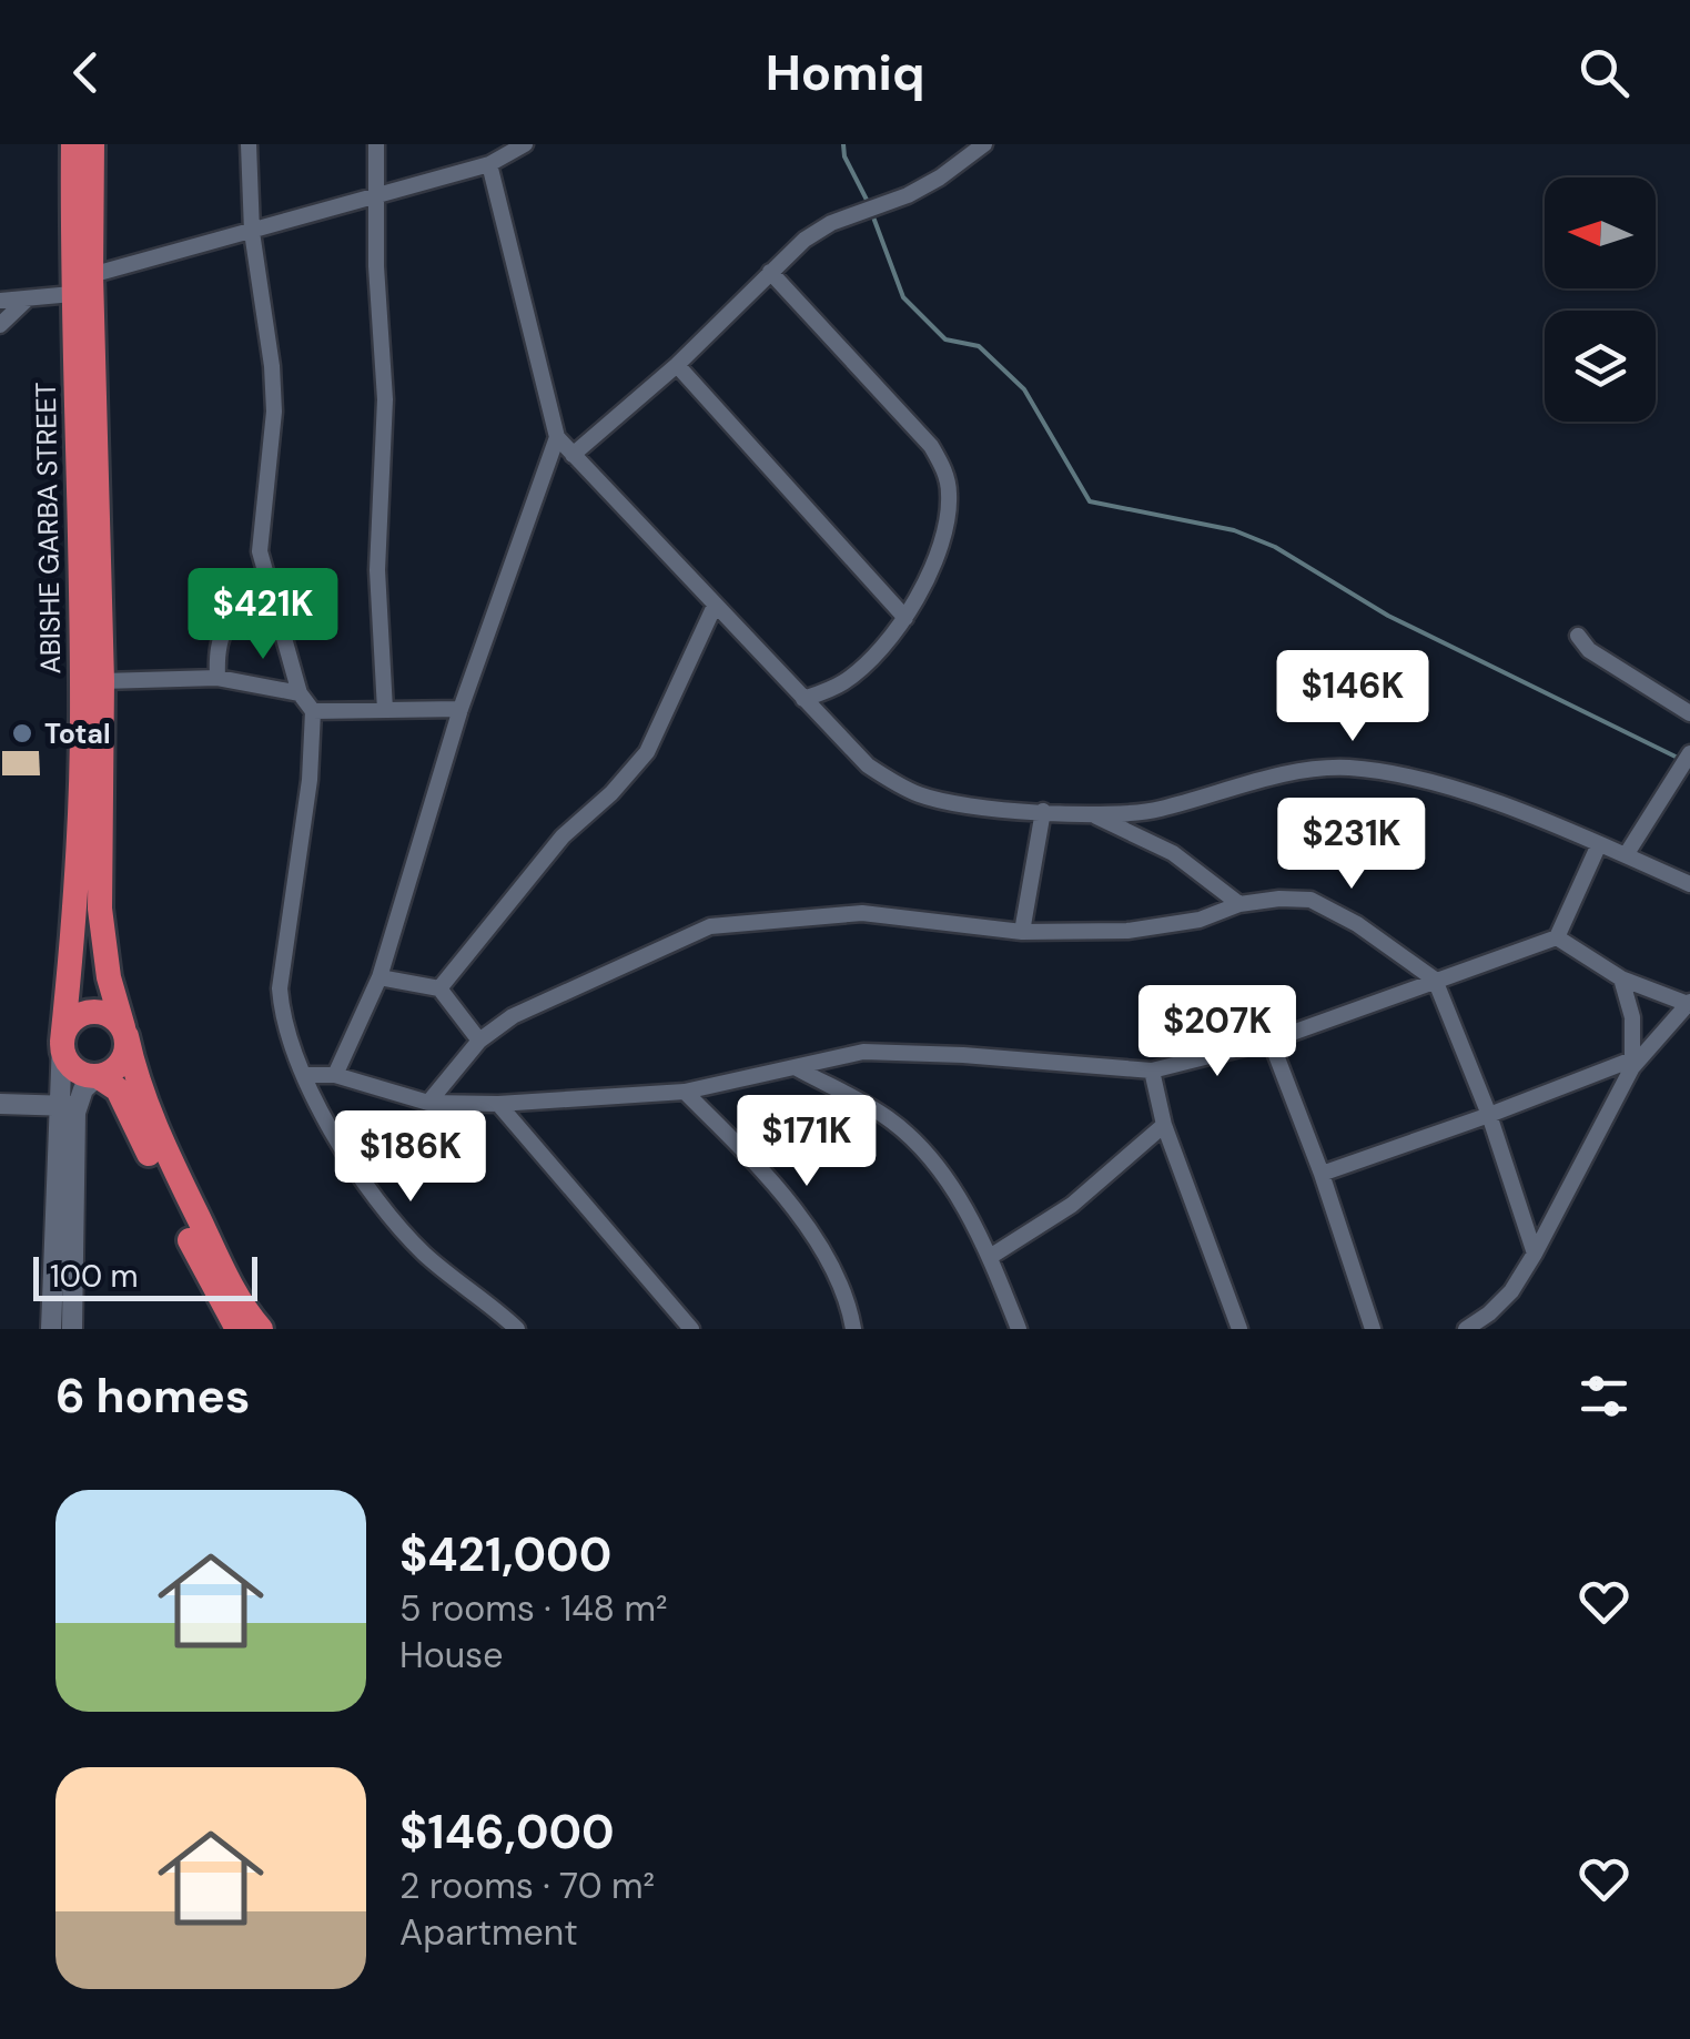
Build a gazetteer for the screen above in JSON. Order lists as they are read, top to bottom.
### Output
{
  "streets": {
    "highway": ["ABISHE GARBA STREET"]
  },
  "places": ["Total"],
  "scale_bar": "100 m",
  "north": "left",
  "page": {
    "header": "Homiq",
    "price": [
      "$421K",
      "$146K",
      "$231K",
      "$207K",
      "$171K",
      "$186K"
    ],
    "scale": "100 m",
    "heading": "6 homes",
    "list": [
      {
        "name": "$421,000",
        "note": "5 rooms · 148 m² · House"
      },
      {
        "name": "$146,000",
        "note": "2 rooms · 70 m² · Apartment"
      }
    ]
  }
}
